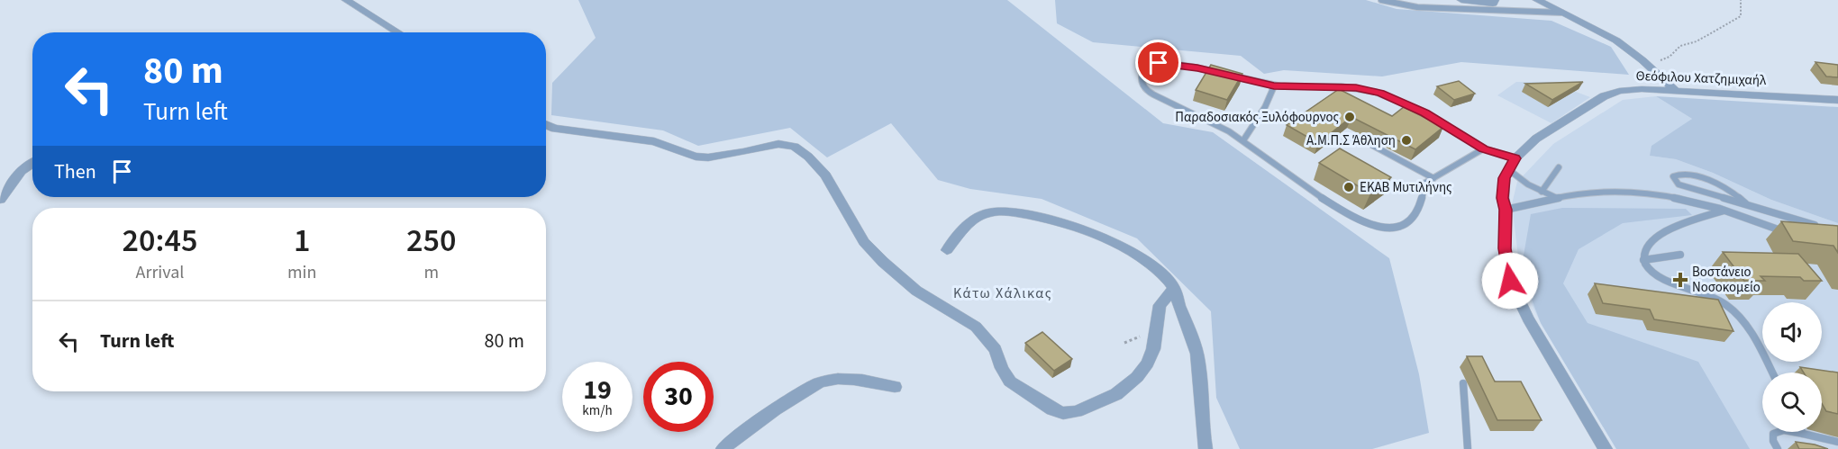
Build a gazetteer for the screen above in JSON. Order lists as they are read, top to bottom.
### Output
{
  "streets": {
    "street": ["Θεόφιλου Χατζημιχαήλ"]
  },
  "districts": ["Κάτω Χάλικας"],
  "places": {
    "other": ["Παραδοσιακός Ξυλόφουρνος", "Α.Μ.Π.Σ Άθληση", "ΕΚΑΒ Μυτιλήνης"],
    "health": ["Βοστάνειο Νοσοκομείο"]
  },
  "page": {
    "turn": ["80 m", "Turn left"],
    "then": "Then",
    "eta": [
      "20:45",
      "Arrival",
      "1",
      "min",
      "250",
      "m"
    ],
    "list": [
      {
        "name": "Turn left",
        "value": "80 m"
      }
    ],
    "speed": "19 km/h",
    "limit": "30"
  }
}
